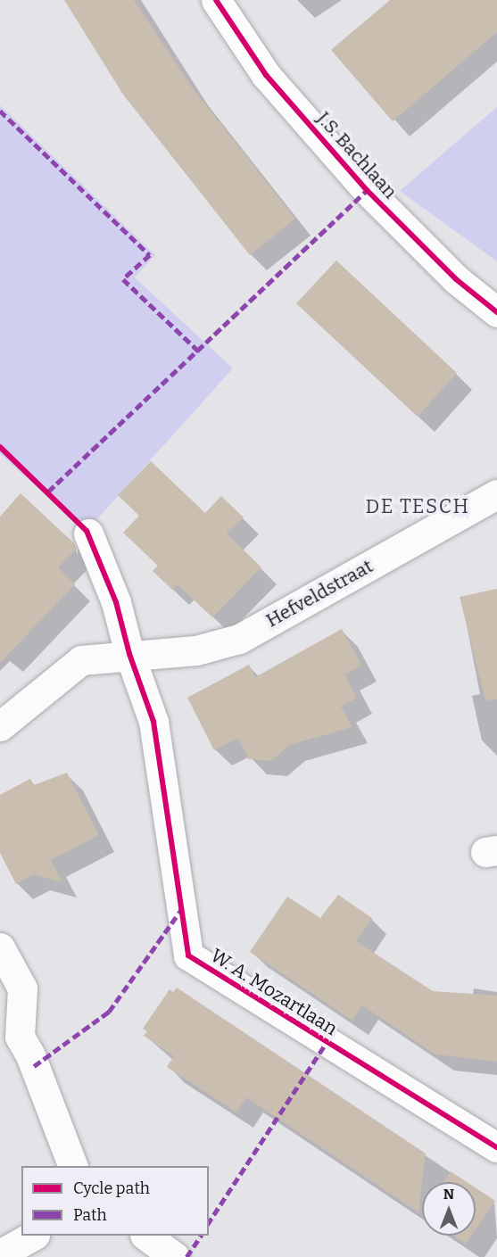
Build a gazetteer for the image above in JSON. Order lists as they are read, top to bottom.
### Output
{
  "streets": {
    "street": ["J.S. Bachlaan", "Hefveldstraat", "W. A. Mozartlaan"]
  },
  "crossings": [
    ["Hefveldstraat", "W. A. Mozartlaan"]
  ],
  "districts": ["DE TESCH"],
  "legend": ["Cycle path", "Path"],
  "north": "top"
}
